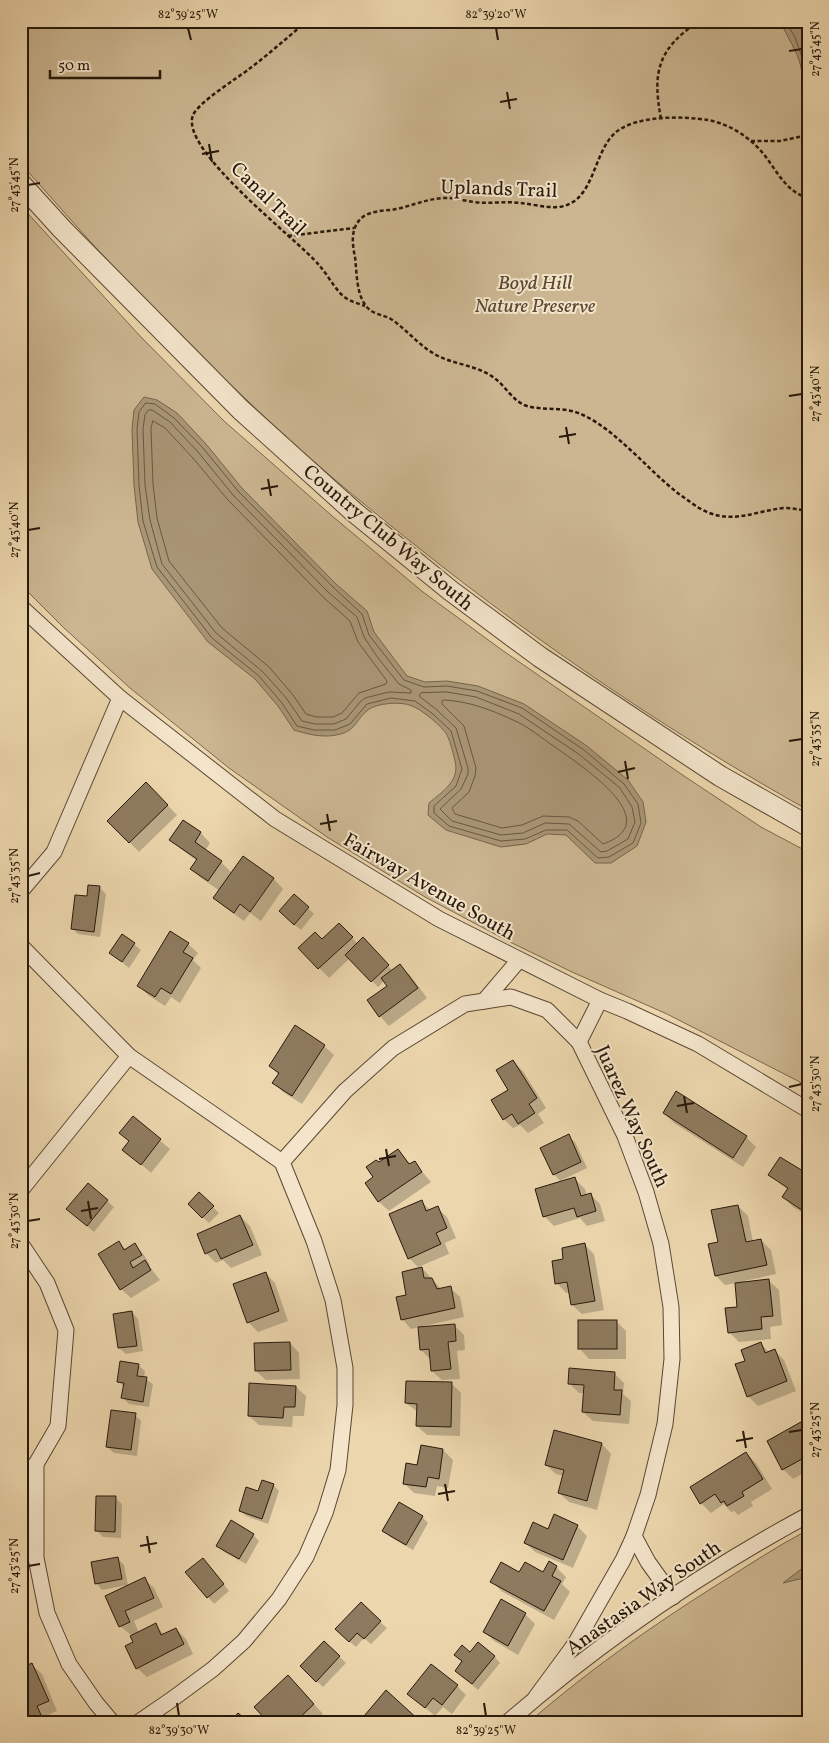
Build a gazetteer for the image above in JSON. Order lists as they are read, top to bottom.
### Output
{
  "streets": {
    "street": [
      "Country Club Way South",
      "Fairway Avenue South",
      "Juarez Way South",
      "Anastasia Way South"
    ],
    "path": ["Uplands Trail", "Canal Trail"]
  },
  "crossings": [
    ["Fairway Avenue South", "Juarez Way South"],
    ["Juarez Way South", "Anastasia Way South"]
  ],
  "parks": ["Boyd Hill Nature Preserve"],
  "scale_bar": "50 m",
  "coordinates": [
    "82°39'25\"W",
    "82°39'20\"W",
    "27°43'45\"N",
    "27°43'40\"N",
    "27°43'35\"N",
    "27°43'30\"N",
    "27°43'25\"N",
    "82°39'30\"W"
  ]
}
